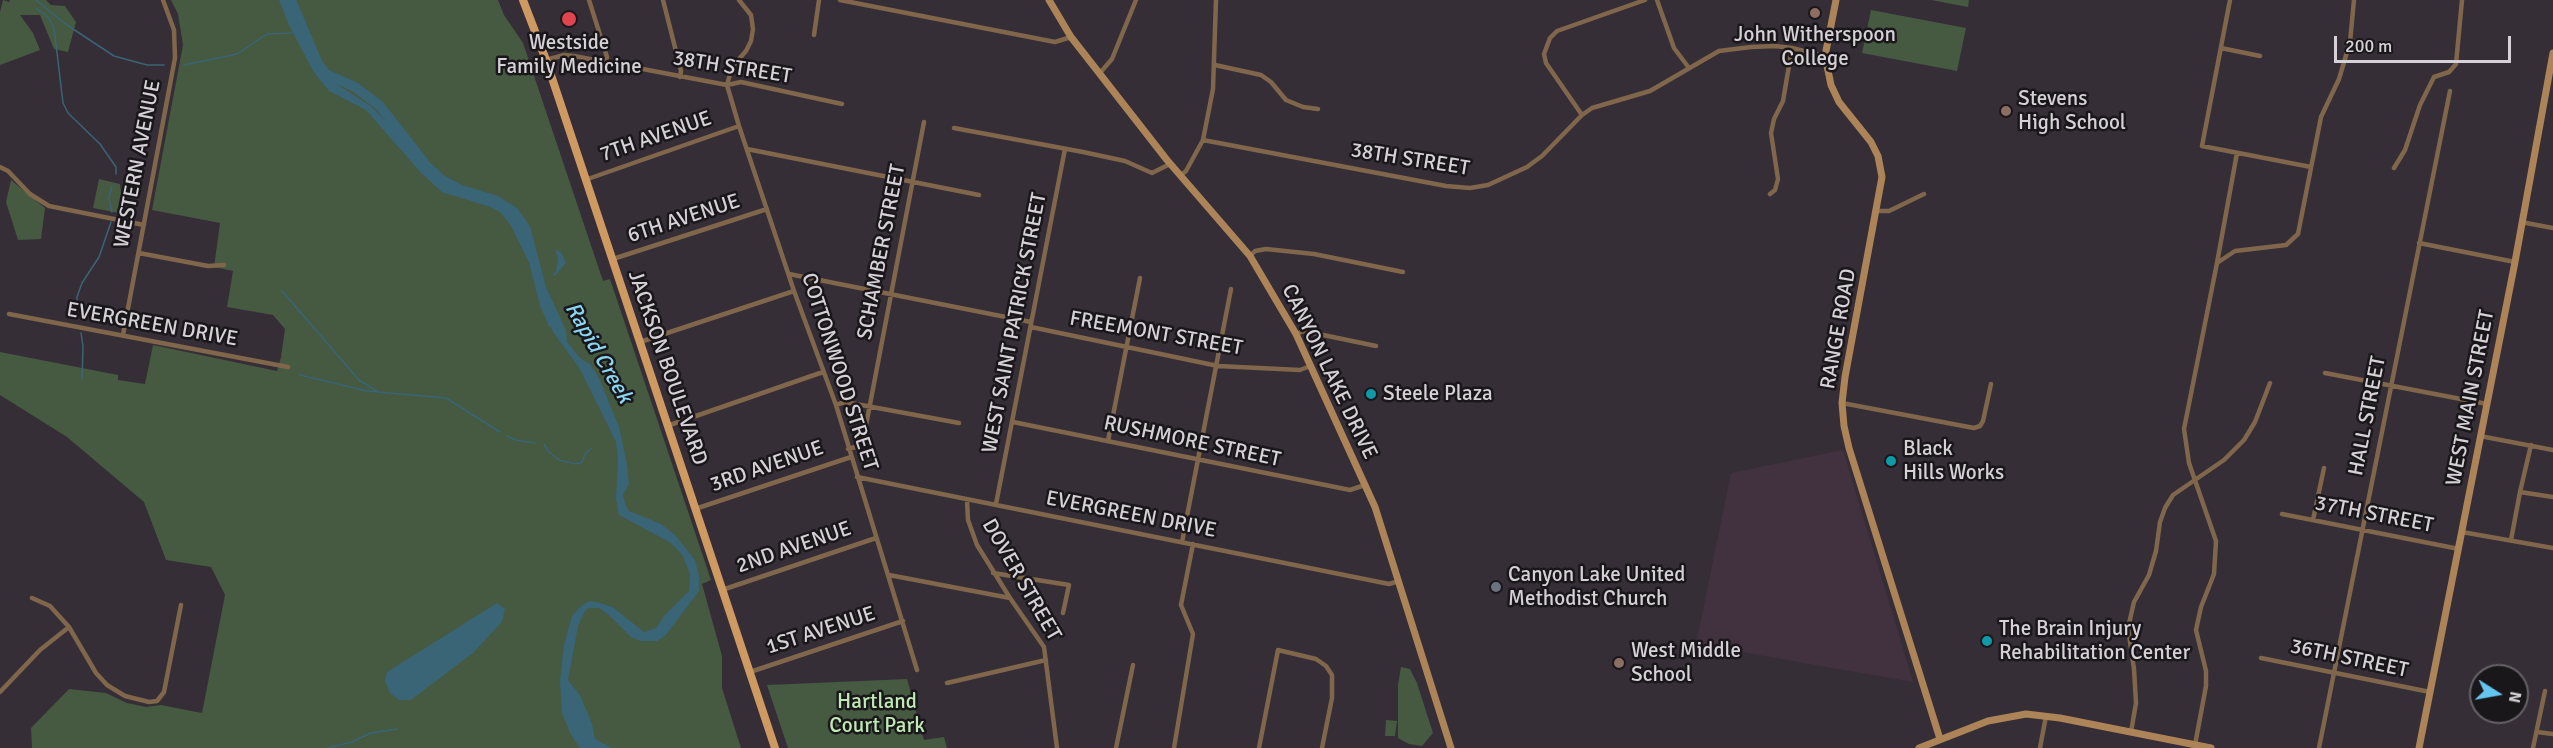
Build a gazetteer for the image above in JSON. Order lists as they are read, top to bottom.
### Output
{
  "streets": {
    "main road": ["JACKSON BOULEVARD"],
    "street": [
      "38TH STREET",
      "7TH AVENUE",
      "WESTERN AVENUE",
      "6TH AVENUE",
      "SCHAMBER STREET",
      "WEST SAINT PATRICK STREET",
      "EVERGREEN DRIVE",
      "RANGE ROAD",
      "FREEMONT STREET",
      "COTTONWOOD STREET",
      "CANYON LAKE DRIVE",
      "WEST MAIN STREET",
      "HALL STREET",
      "RUSHMORE STREET",
      "3RD AVENUE",
      "37TH STREET",
      "2ND AVENUE",
      "DOVER STREET",
      "1ST AVENUE",
      "36TH STREET"
    ]
  },
  "crossings": [
    ["38TH STREET", "RANGE ROAD"],
    ["38TH STREET", "JACKSON BOULEVARD"],
    ["38TH STREET", "COTTONWOOD STREET"],
    ["7TH AVENUE", "JACKSON BOULEVARD"],
    ["7TH AVENUE", "COTTONWOOD STREET"],
    ["WESTERN AVENUE", "EVERGREEN DRIVE"],
    ["6TH AVENUE", "JACKSON BOULEVARD"],
    ["6TH AVENUE", "COTTONWOOD STREET"],
    ["SCHAMBER STREET", "FREEMONT STREET"],
    ["SCHAMBER STREET", "COTTONWOOD STREET"],
    ["WEST SAINT PATRICK STREET", "EVERGREEN DRIVE"],
    ["WEST SAINT PATRICK STREET", "FREEMONT STREET"],
    ["WEST SAINT PATRICK STREET", "RUSHMORE STREET"],
    ["EVERGREEN DRIVE", "COTTONWOOD STREET"],
    ["EVERGREEN DRIVE", "CANYON LAKE DRIVE"],
    ["EVERGREEN DRIVE", "DOVER STREET"],
    ["FREEMONT STREET", "COTTONWOOD STREET"],
    ["FREEMONT STREET", "CANYON LAKE DRIVE"],
    ["JACKSON BOULEVARD", "3RD AVENUE"],
    ["JACKSON BOULEVARD", "2ND AVENUE"],
    ["JACKSON BOULEVARD", "1ST AVENUE"],
    ["COTTONWOOD STREET", "3RD AVENUE"],
    ["COTTONWOOD STREET", "2ND AVENUE"],
    ["COTTONWOOD STREET", "1ST AVENUE"],
    ["CANYON LAKE DRIVE", "RUSHMORE STREET"],
    ["WEST MAIN STREET", "37TH STREET"],
    ["WEST MAIN STREET", "36TH STREET"],
    ["HALL STREET", "37TH STREET"],
    ["HALL STREET", "36TH STREET"]
  ],
  "water": ["Rapid Creek"],
  "parks": ["Hartland Court Park"],
  "places": [
    "John Witherspoon College",
    "Westside Family Medicine",
    "Stevens High School",
    "Steele Plaza",
    "Black Hills Works",
    "Canyon Lake United Methodist Church",
    "The Brain Injury Rehabilitation Center",
    "West Middle School"
  ],
  "scale_bar": "200 m",
  "north": "right"
}
